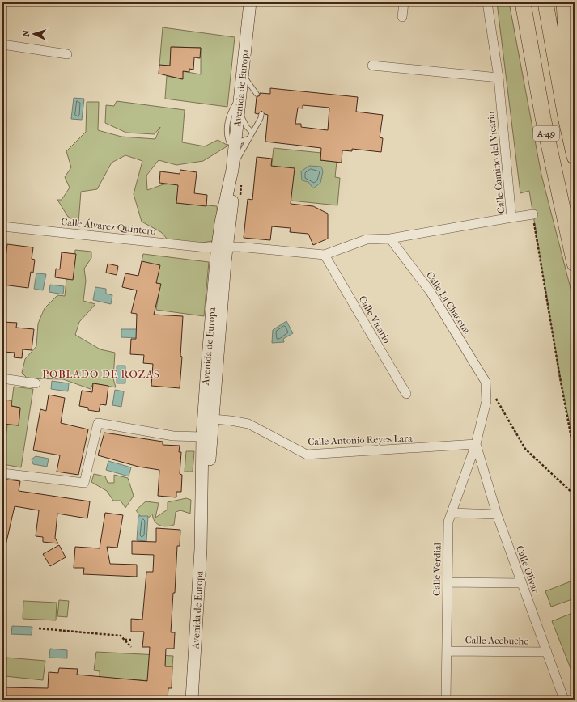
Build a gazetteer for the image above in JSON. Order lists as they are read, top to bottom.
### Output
{
  "streets": {
    "highway": ["A-49"],
    "main road": ["Avenida de Europa"],
    "street": [
      "Calle Camino del Vicario",
      "Calle Álvarez Quintero",
      "Calle La Chacona",
      "Calle Vicario",
      "Calle Antonio Reyes Lara",
      "Calle Verdial",
      "Calle Olivar",
      "Calle Acebuche"
    ]
  },
  "crossings": [
    ["Avenida de Europa", "Calle Álvarez Quintero"],
    ["Avenida de Europa", "Calle Antonio Reyes Lara"],
    ["Calle Camino del Vicario", "Calle Álvarez Quintero"],
    ["Calle Camino del Vicario", "Calle La Chacona"],
    ["Calle Camino del Vicario", "Calle Vicario"],
    ["Calle Álvarez Quintero", "Calle Vicario"],
    ["Calle La Chacona", "Calle Antonio Reyes Lara"],
    ["Calle La Chacona", "Calle Verdial"],
    ["Calle La Chacona", "Calle Olivar"],
    ["Calle Antonio Reyes Lara", "Calle Verdial"],
    ["Calle Antonio Reyes Lara", "Calle Olivar"],
    ["Calle Verdial", "Calle Olivar"],
    ["Calle Verdial", "Calle Acebuche"],
    ["Calle Olivar", "Calle Acebuche"]
  ],
  "districts": ["POBLADO DE ROZAS"],
  "north": "left"
}
